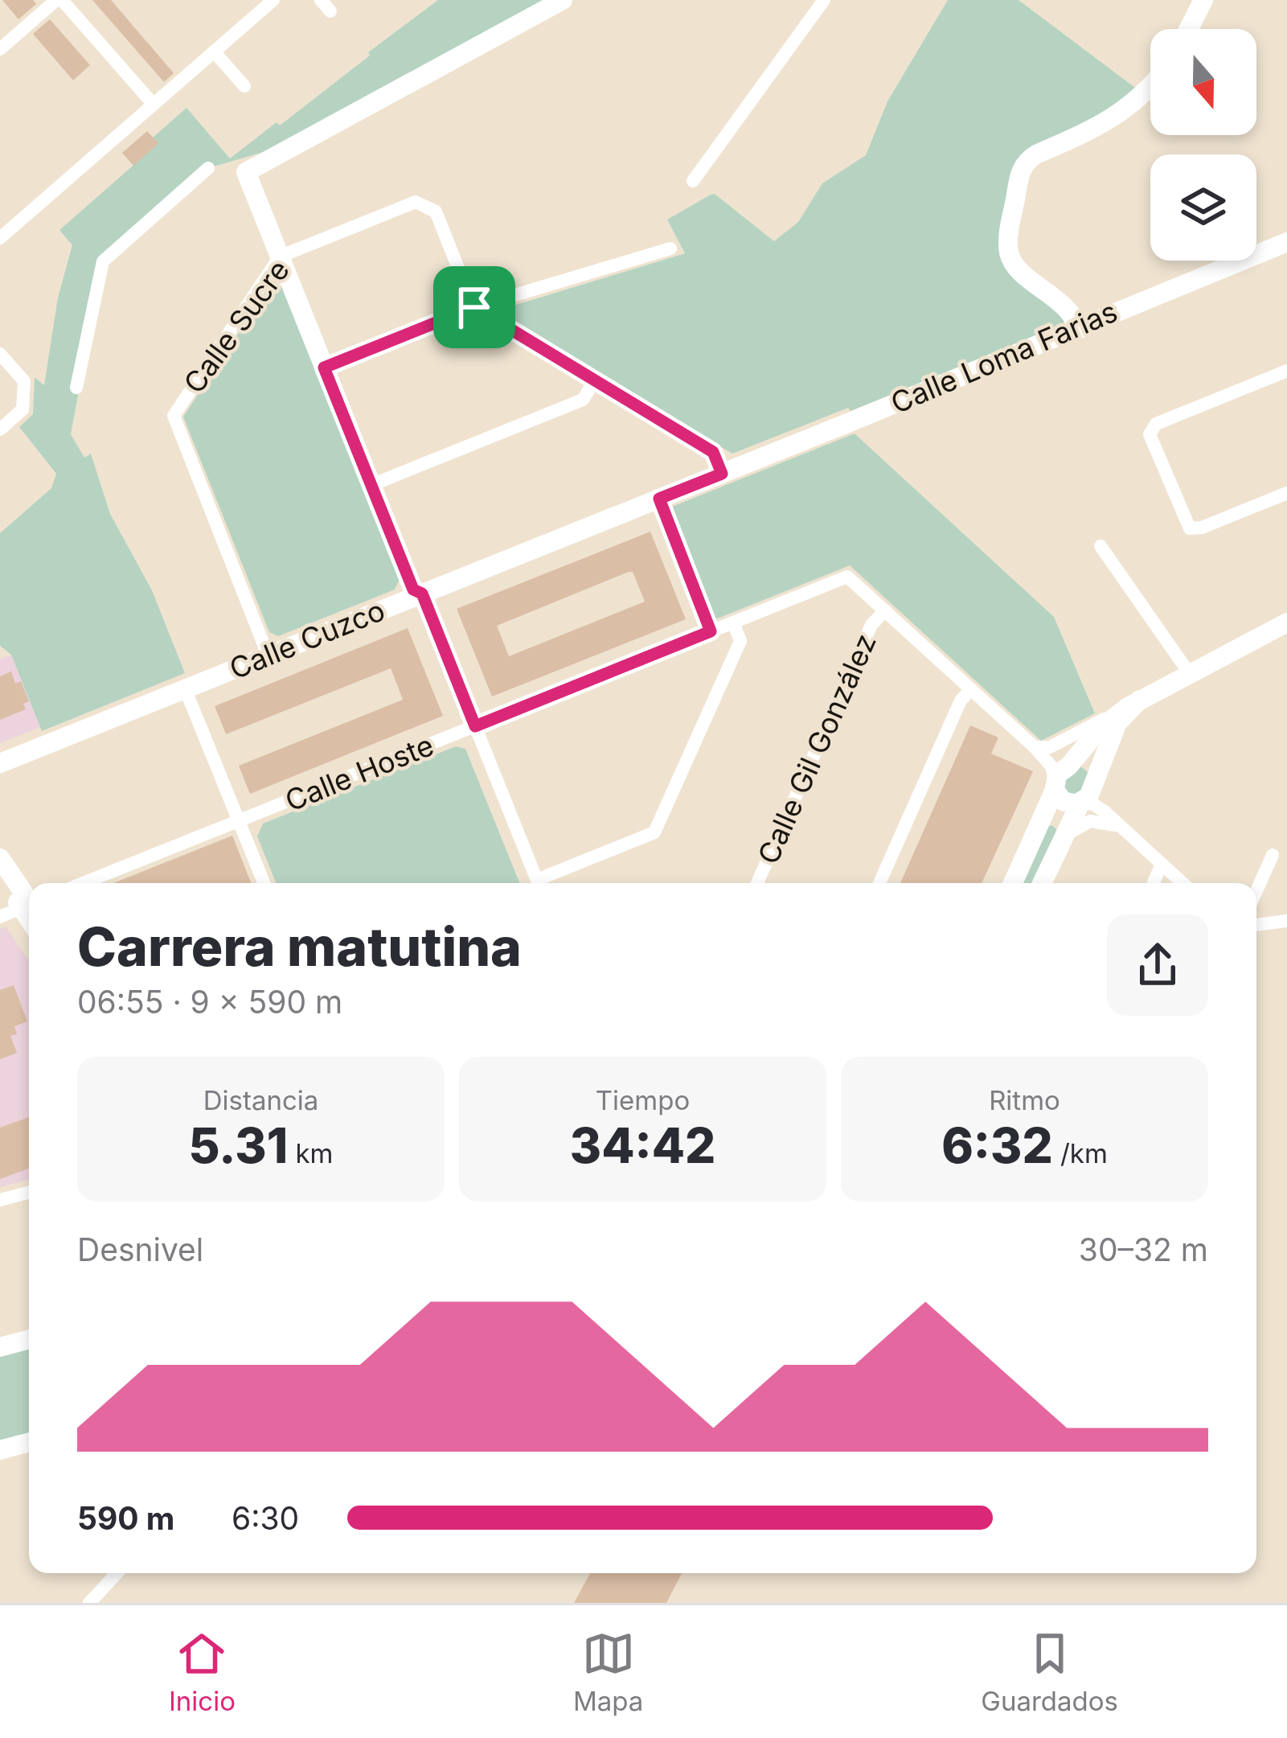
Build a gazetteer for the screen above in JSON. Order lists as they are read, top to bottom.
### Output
{
  "streets": {
    "main road": ["Calle Loma Farias", "Calle Cuzco"],
    "street": ["Calle Sucre", "Calle Gil González", "Calle Hoste"]
  },
  "crossings": [
    ["Calle Sucre", "Calle Cuzco"],
    ["Calle Loma Farias", "Calle Cuzco"],
    ["Calle Gil González", "Calle Hoste"]
  ],
  "north": "bottom",
  "page": {
    "heading": ["Carrera matutina", "06:55 · 9 × 590 m"],
    "stats": [
      ["Distancia", "5.31 km"],
      ["Tiempo", "34:42"],
      ["Ritmo", "6:32 /km"]
    ],
    "chart": ["Desnivel", "30–32 m"],
    "list": [
      {
        "name": "590 m",
        "note": "6:30"
      }
    ],
    "tabs": ["Inicio", "Mapa", "Guardados"]
  }
}
